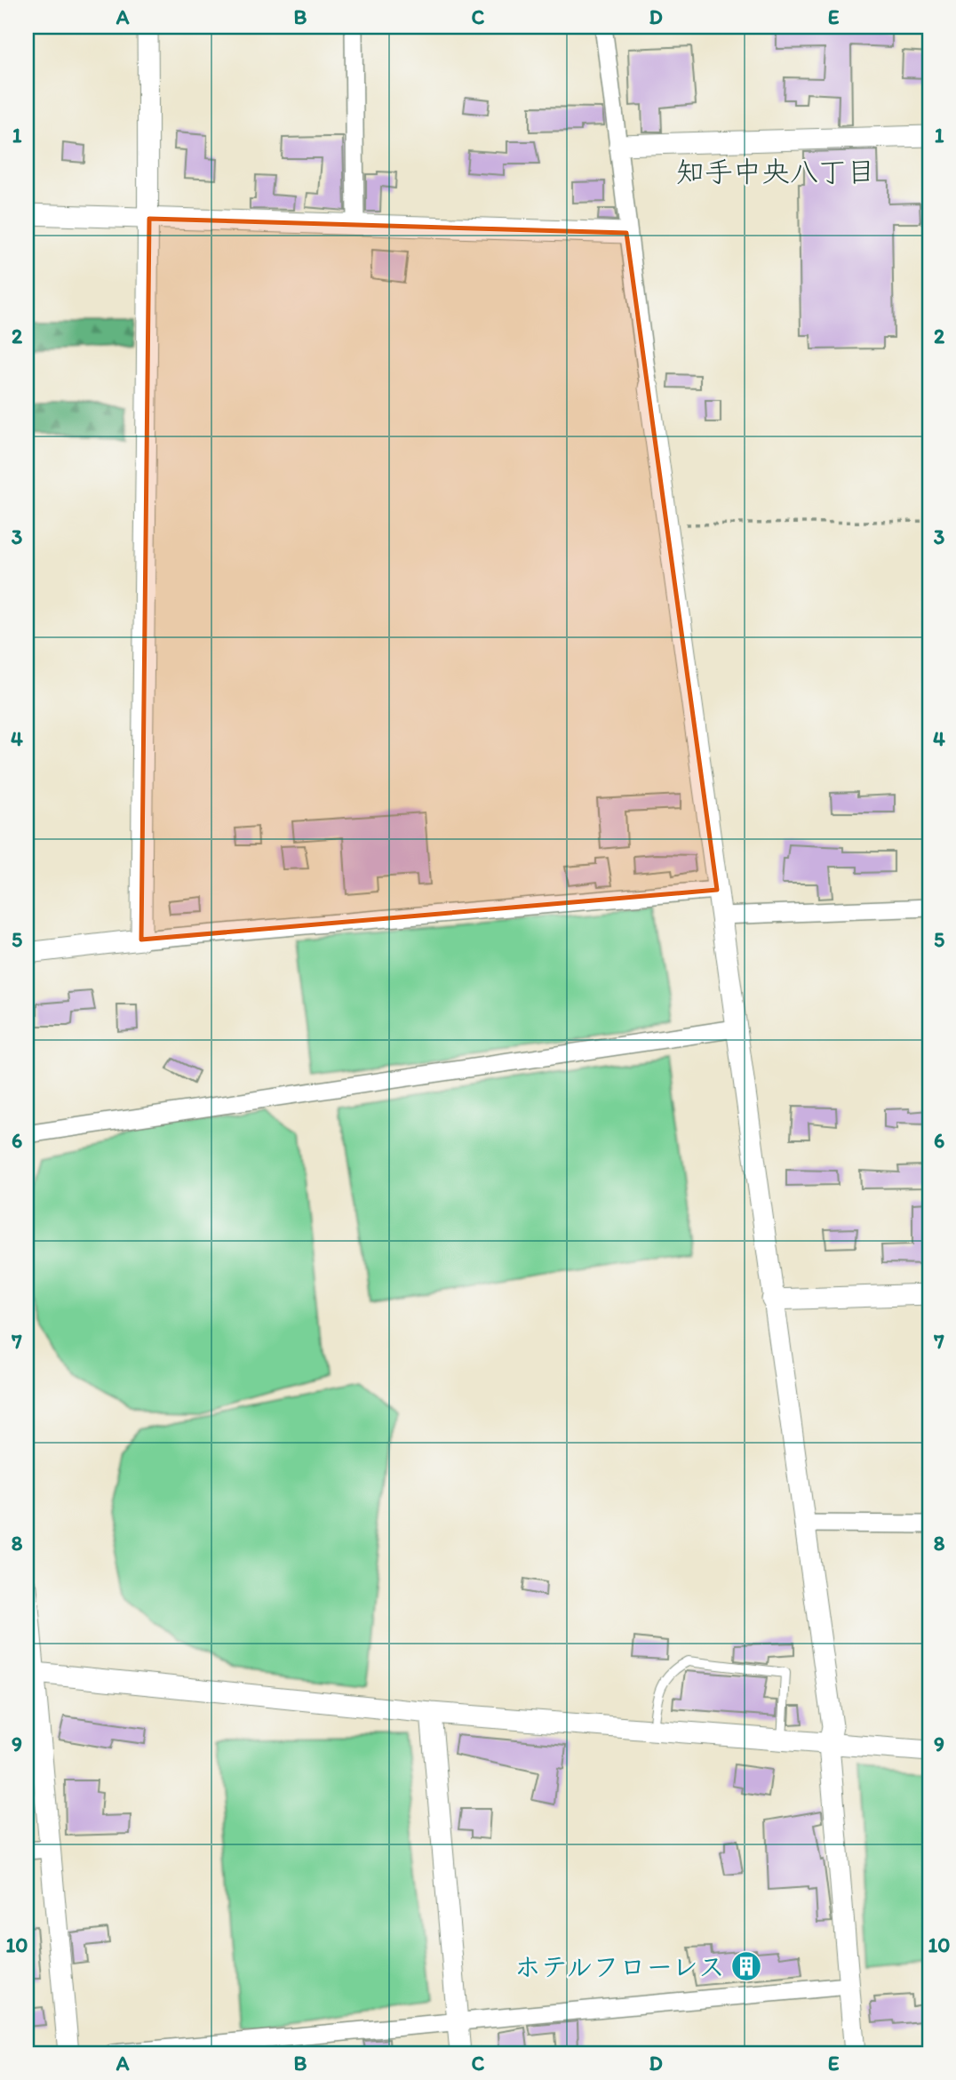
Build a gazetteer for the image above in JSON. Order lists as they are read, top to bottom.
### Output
{
  "districts": ["知手中央八丁目"],
  "places": {
    "building": ["ホテルフローレス"]
  },
  "grid": {
    "columns": [
      "A",
      "B",
      "C",
      "D",
      "E"
    ],
    "rows": [
      "1",
      "2",
      "3",
      "4",
      "5",
      "6",
      "7",
      "8",
      "9",
      "10"
    ]
  }
}
